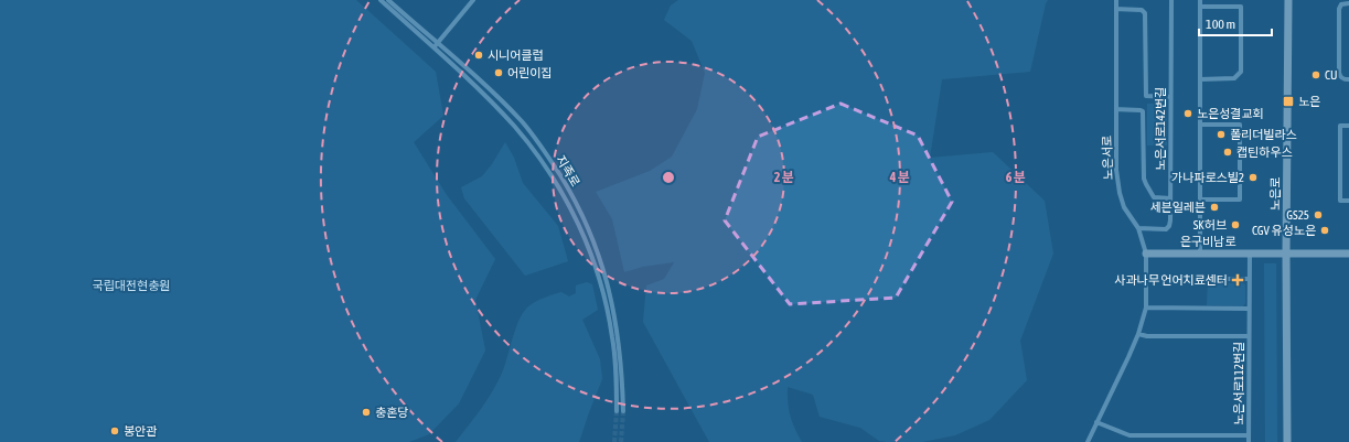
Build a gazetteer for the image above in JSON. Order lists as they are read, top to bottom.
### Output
{
  "streets": {
    "street": [
      "노은서로142번길",
      "노은서로",
      "지족로",
      "노은로",
      "은구비남로",
      "노은서로112번길"
    ]
  },
  "crossings": [
    ["노은서로142번길", "노은서로"],
    ["노은서로", "은구비남로"],
    ["노은서로", "노은서로112번길"],
    ["노은로", "은구비남로"],
    ["은구비남로", "노은서로112번길"]
  ],
  "parks": ["국립대전현충원"],
  "places": {
    "other": [
      "시니어클럽",
      "어린이집",
      "CU",
      "노은성결교회",
      "폴리더빌라스",
      "캡틴하우스",
      "가나파로스빌2",
      "세븐일레븐",
      "GS25",
      "SK허브",
      "CGV 유성노은",
      "충혼당",
      "봉안관"
    ],
    "transit": ["노은"],
    "health": ["사과나무 언어치료센터"]
  },
  "scale_bar": "100 m",
  "rings": ["2 분", "4 분", "6 분"]
}
